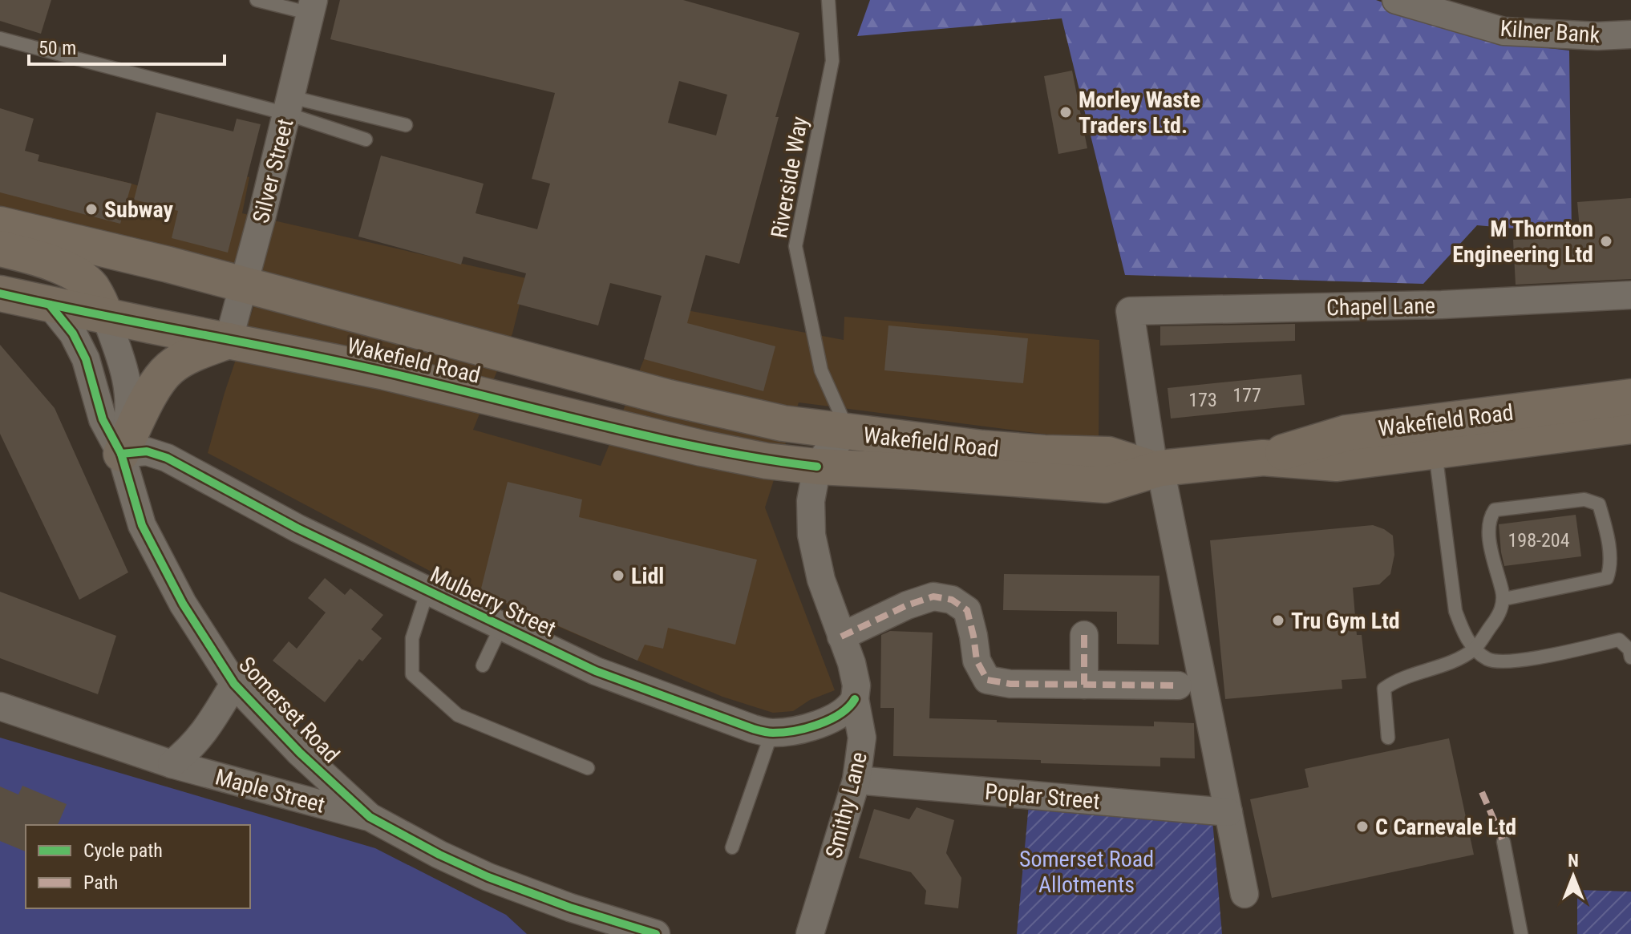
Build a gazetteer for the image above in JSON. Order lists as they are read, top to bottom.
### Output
{
  "streets": {
    "highway": ["Wakefield Road"],
    "street": [
      "Kilner Bank",
      "Silver Street",
      "Chapel Lane",
      "Mulberry Street",
      "Somerset Road",
      "Maple Street",
      "Poplar Street",
      "Smithy Lane"
    ],
    "lane": ["Riverside Way"]
  },
  "crossings": [
    ["Silver Street", "Wakefield Road"],
    ["Riverside Way", "Wakefield Road"],
    ["Riverside Way", "Smithy Lane"],
    ["Chapel Lane", "Wakefield Road"],
    ["Wakefield Road", "Somerset Road"],
    ["Wakefield Road", "Smithy Lane"],
    ["Mulberry Street", "Somerset Road"],
    ["Mulberry Street", "Smithy Lane"],
    ["Somerset Road", "Maple Street"],
    ["Poplar Street", "Smithy Lane"]
  ],
  "parks": ["Somerset Road Allotments"],
  "places": [
    "Morley Waste Traders Ltd.",
    "Subway",
    "M Thornton Engineering Ltd",
    "Lidl",
    "Tru Gym Ltd",
    "C Carnevale Ltd"
  ],
  "house_numbers": ["177", "173", "198-204"],
  "legend": ["Cycle path", "Path"],
  "scale_bar": "50 m",
  "north": "top"
}
